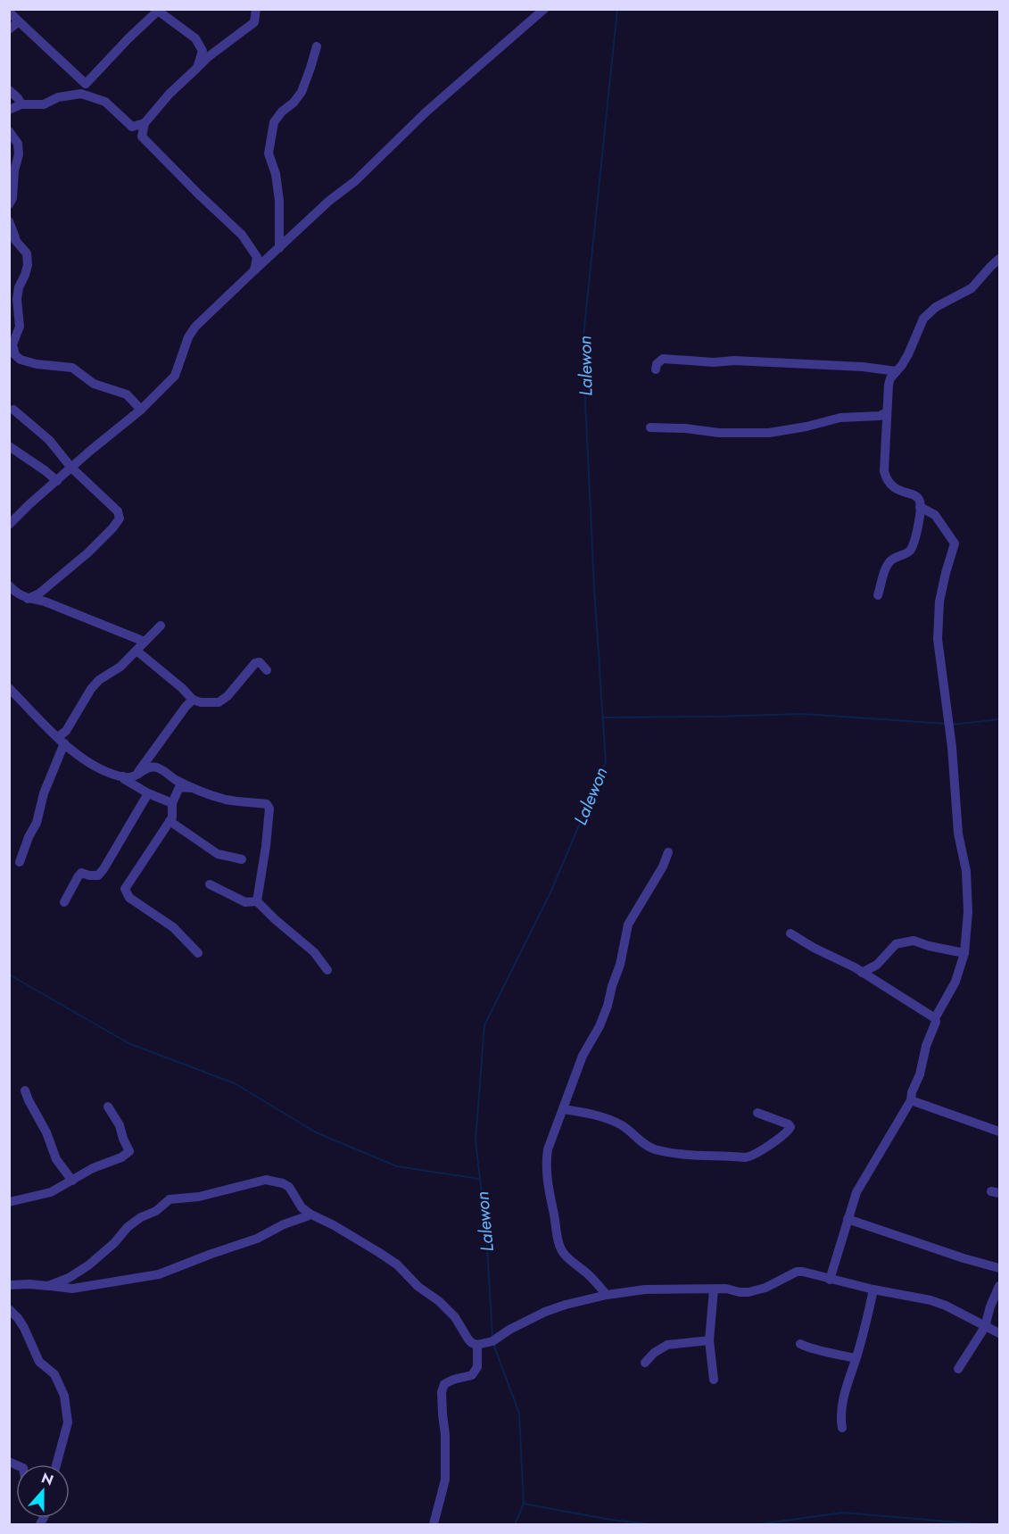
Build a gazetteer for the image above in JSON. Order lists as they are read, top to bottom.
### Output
{
  "water": ["Lalewon"],
  "north": "top"
}
